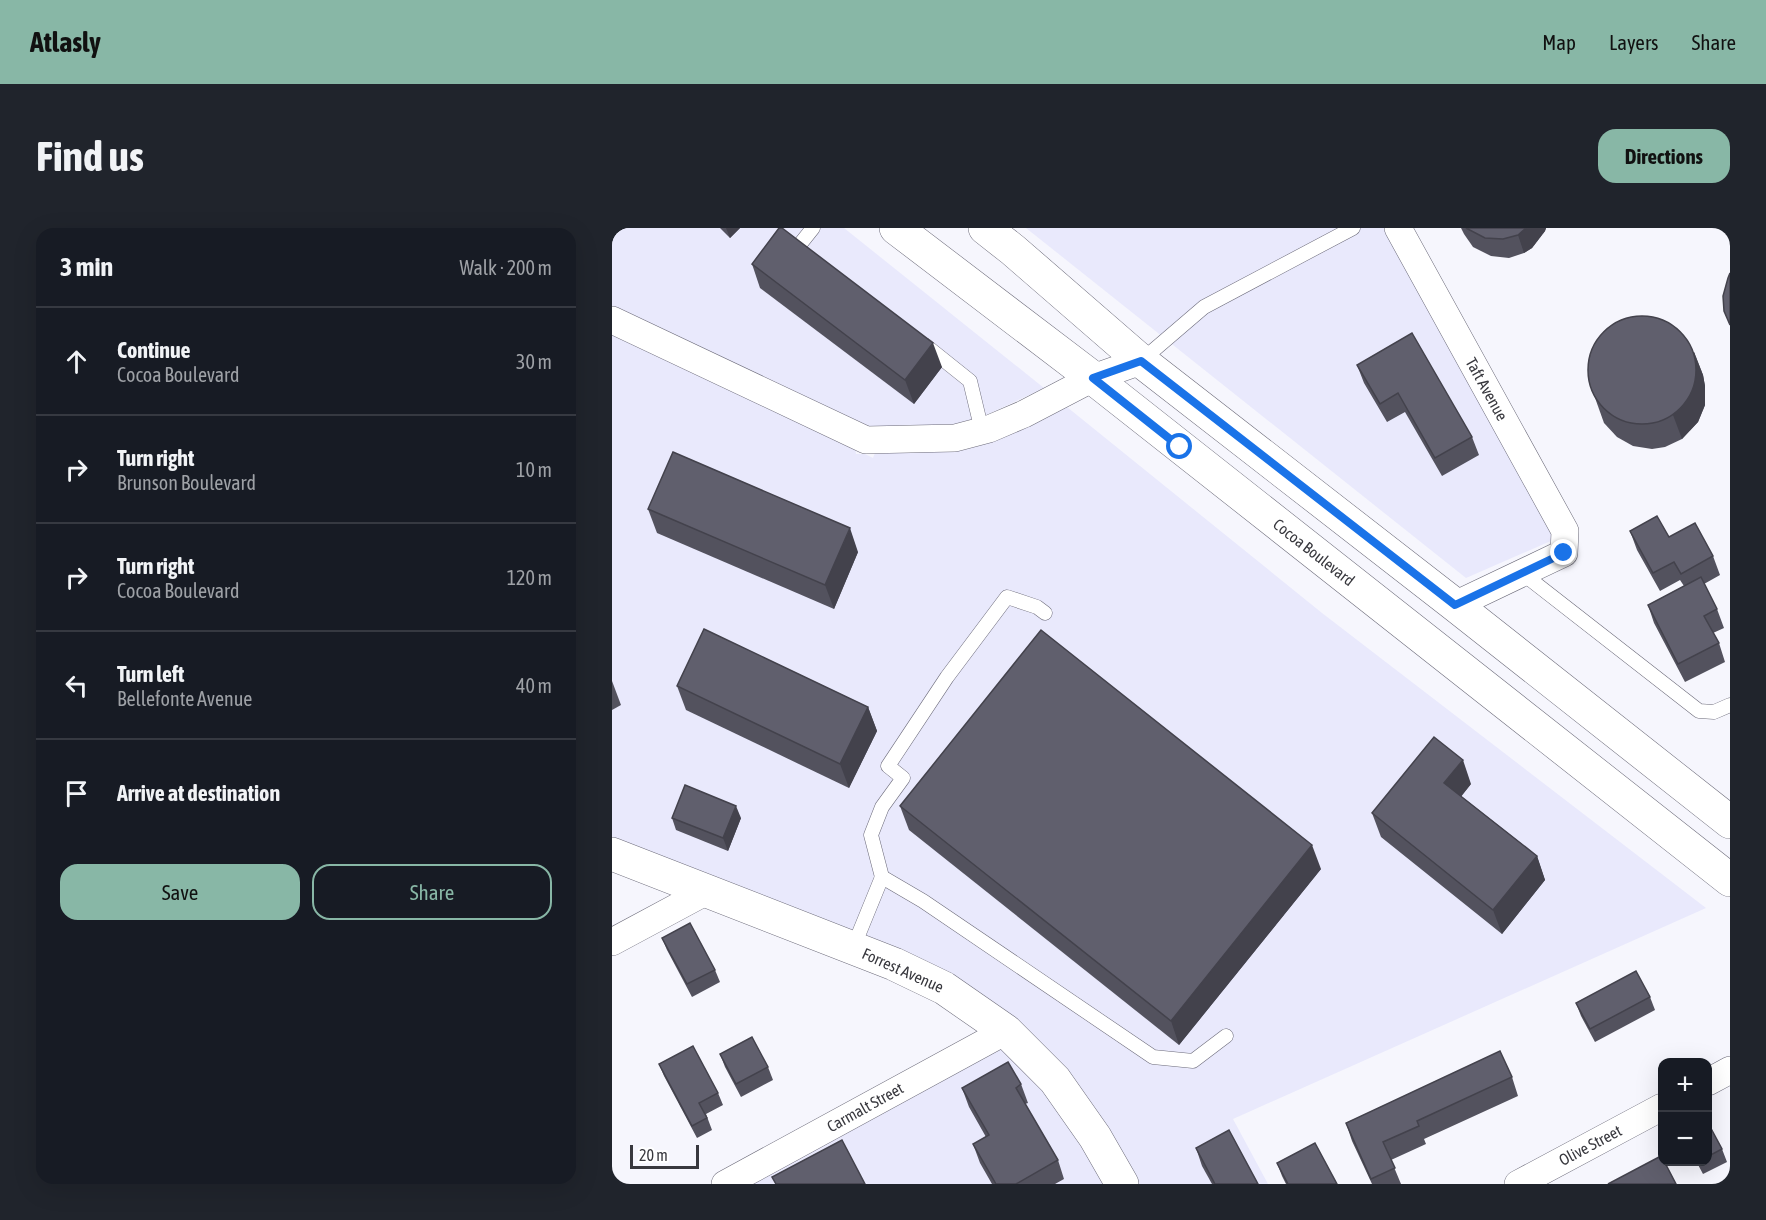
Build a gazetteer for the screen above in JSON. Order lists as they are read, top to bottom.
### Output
{
  "streets": {
    "main road": ["Cocoa Boulevard", "Forrest Avenue"],
    "street": ["Taft Avenue", "Carmalt Street", "Olive Street"]
  },
  "crossings": [
    ["Forrest Avenue", "Carmalt Street"]
  ],
  "scale_bar": "20 m",
  "page": {
    "header": "Atlasly",
    "nav": ["Map", "Layers", "Share"],
    "buttons": [
      "Directions",
      ["Save", "Share"]
    ],
    "title": "Find us",
    "heading": ["3 min", "Walk · 200 m"],
    "list": [
      ["Continue", "Cocoa Boulevard", "30 m"],
      ["Turn right", "Brunson Boulevard", "10 m"],
      ["Turn right", "Cocoa Boulevard", "120 m"],
      ["Turn left", "Bellefonte Avenue", "40 m"],
      "Arrive at destination"
    ],
    "map_buttons": ["+", "−"],
    "scale": "20 m"
  }
}
